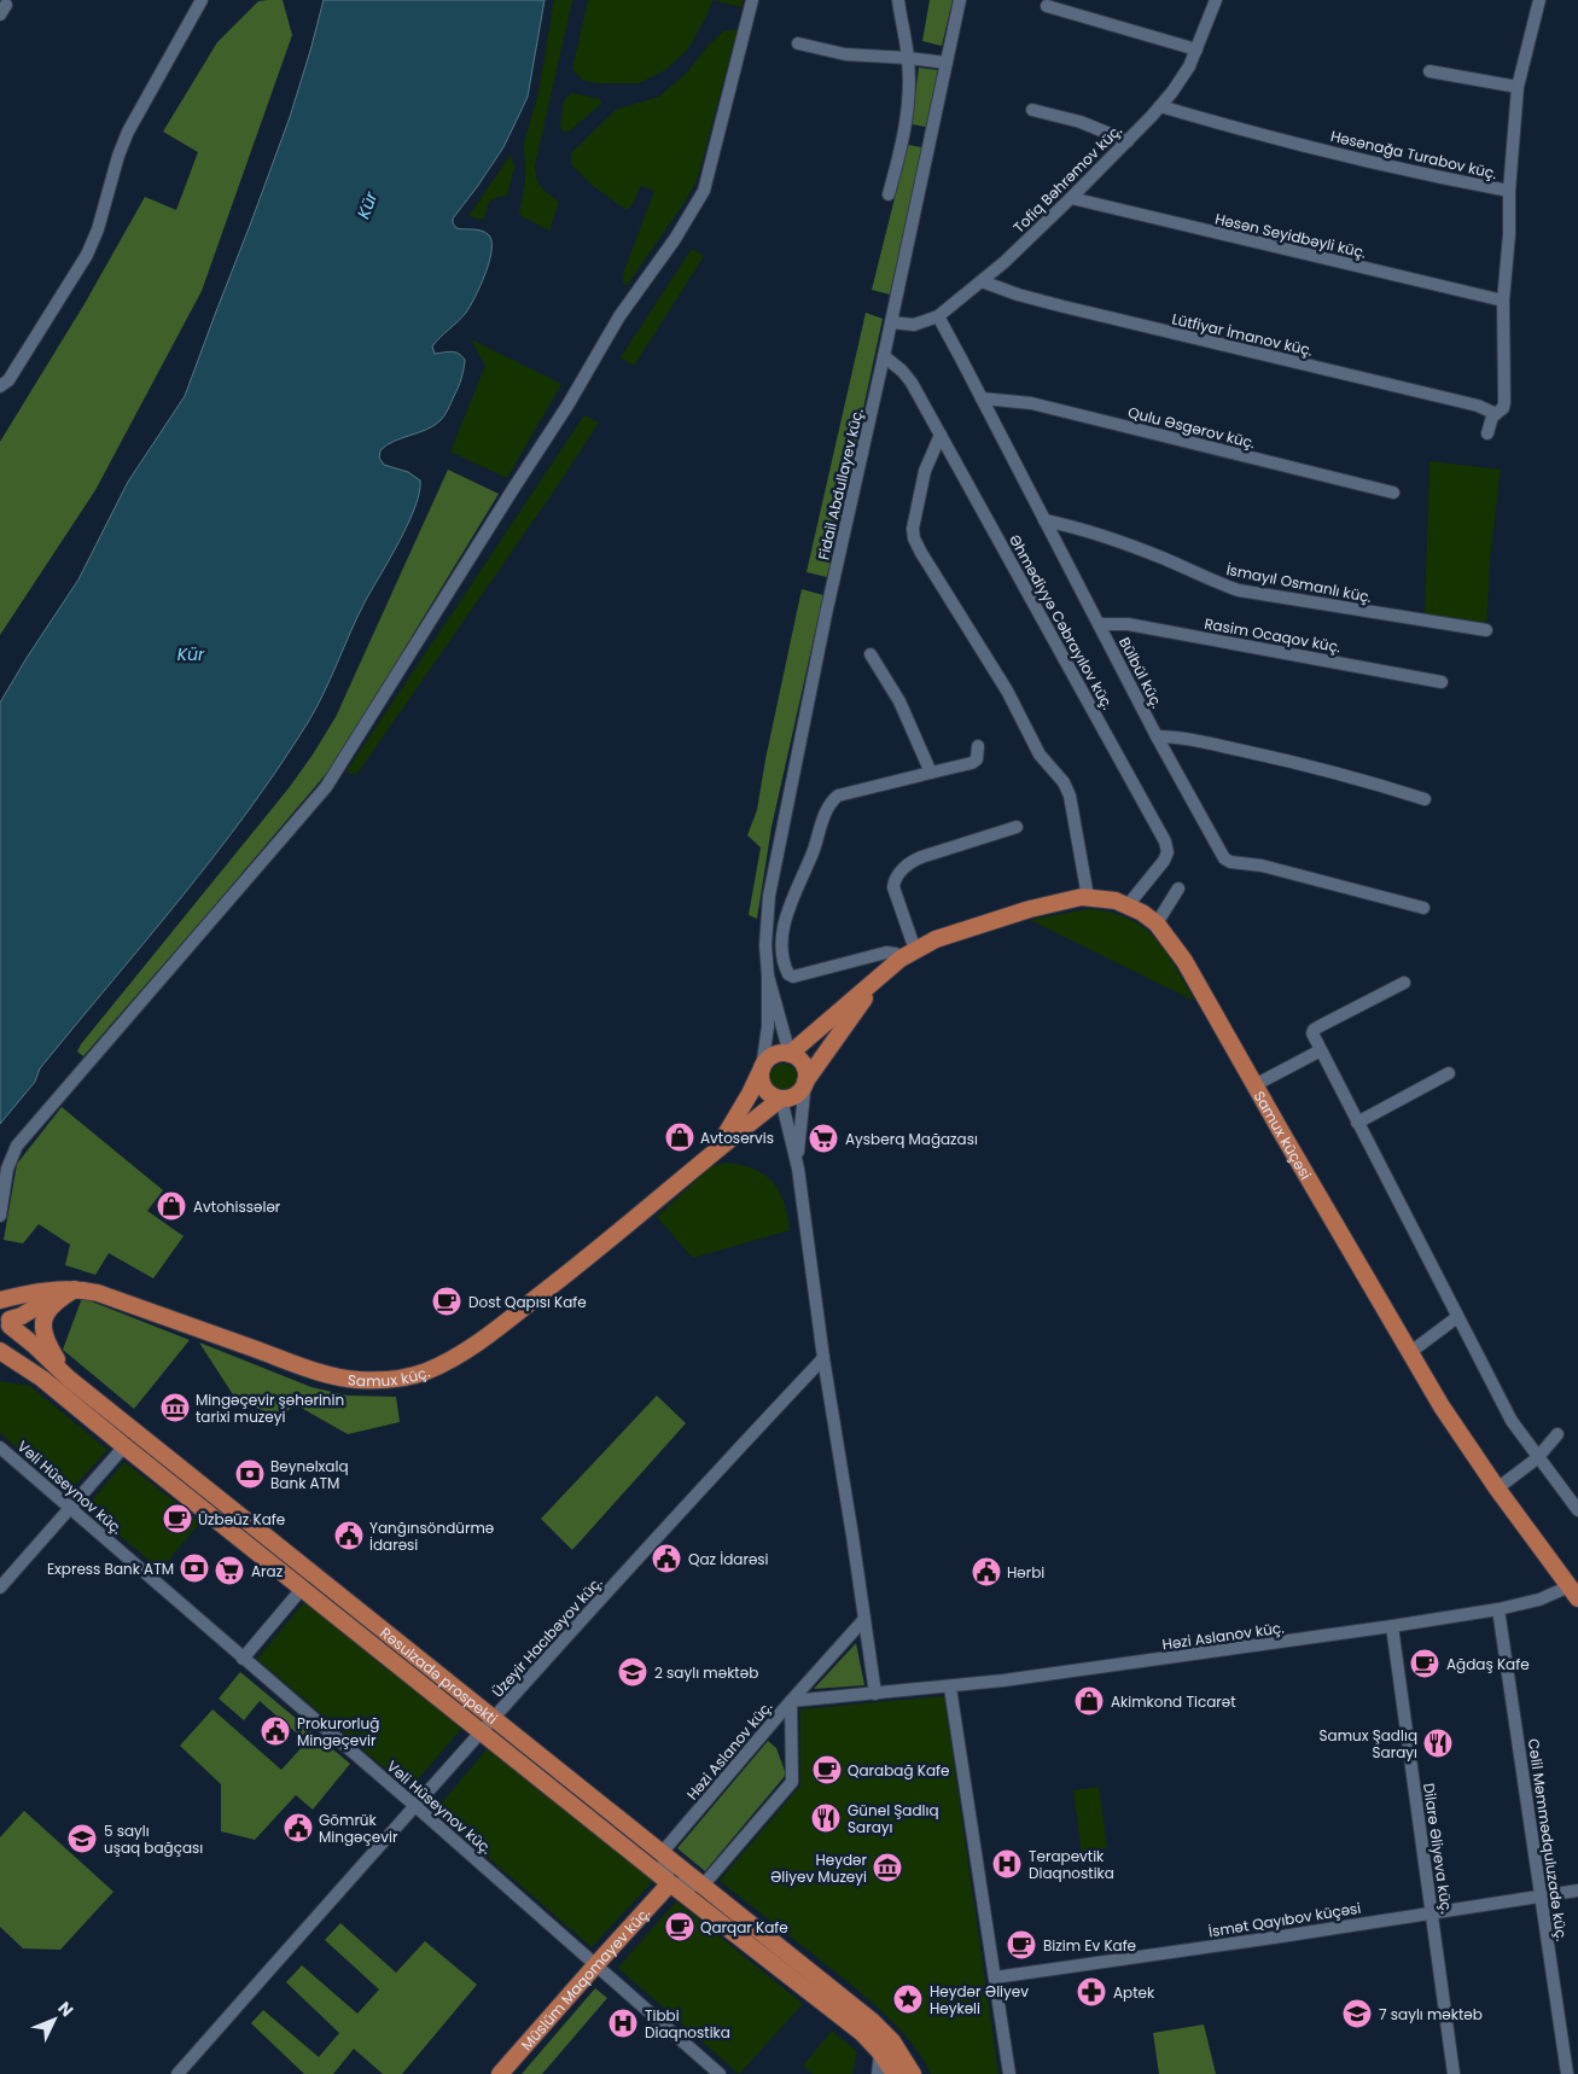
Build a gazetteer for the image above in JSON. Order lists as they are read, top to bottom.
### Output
{
  "streets": {
    "main road": [
      "Samux küçəsi",
      "Samux küç.",
      "Rəsulzadə prospekti",
      "Müslüm Maqomayev küç."
    ],
    "street": [
      "Həsənağa Turabov küç.",
      "Tofiq Bəhrəmov küç.",
      "Həsən Seyidbəyli küç.",
      "Lütfiyar İmanov küç.",
      "Qulu Əsgərov küç.",
      "Fidail Abdullayev küç.",
      "İsmayıl Osmanlı küç.",
      "Əhmədiyyə Cəbrayılov küç.",
      "Rasim Ocaqov küç.",
      "Bülbül küç.",
      "Vəli Hüseynov küç.",
      "Həzi Aslanov küç.",
      "Üzeyir Hacıbəyov küç.",
      "Cəlil Məmmədquluzadə küç.",
      "Dilarə Əliyeva küç.",
      "İsmət Qayıbov küçəsi"
    ]
  },
  "crossings": [
    ["Həsənağa Turabov küç.", "Tofiq Bəhrəmov küç."],
    ["Tofiq Bəhrəmov küç.", "Həsən Seyidbəyli küç."],
    ["Tofiq Bəhrəmov küç.", "Lütfiyar İmanov küç."],
    ["Tofiq Bəhrəmov küç.", "Fidail Abdullayev küç."],
    ["Tofiq Bəhrəmov küç.", "Bülbül küç."],
    ["Qulu Əsgərov küç.", "Bülbül küç."],
    ["Fidail Abdullayev küç.", "Əhmədiyyə Cəbrayılov küç."],
    ["İsmayıl Osmanlı küç.", "Bülbül küç."],
    ["Əhmədiyyə Cəbrayılov küç.", "Samux küçəsi"],
    ["Rasim Ocaqov küç.", "Bülbül küç."],
    ["Samux küçəsi", "Həzi Aslanov küç."],
    ["Samux küç.", "Rəsulzadə prospekti"],
    ["Vəli Hüseynov küç.", "Üzeyir Hacıbəyov küç."],
    ["Vəli Hüseynov küç.", "Müslüm Maqomayev küç."],
    ["Həzi Aslanov küç.", "Rəsulzadə prospekti"],
    ["Həzi Aslanov küç.", "Cəlil Məmmədquluzadə küç."],
    ["Həzi Aslanov küç.", "Dilarə Əliyeva küç."],
    ["Üzeyir Hacıbəyov küç.", "Rəsulzadə prospekti"],
    ["Rəsulzadə prospekti", "Müslüm Maqomayev küç."],
    ["Cəlil Məmmədquluzadə küç.", "İsmət Qayıbov küçəsi"],
    ["Dilarə Əliyeva küç.", "İsmət Qayıbov küçəsi"]
  ],
  "water": ["Kür"],
  "places": {
    "shop": ["Avtoservis", "Avtohissələr", "Akimkond Ticarət"],
    "supermarket": ["Aysberq Mağazası", "Araz"],
    "cafe": [
      "Dost Qapısı Kafe",
      "Üzbəüz Kafe",
      "Ağdaş Kafe",
      "Qarabağ Kafe",
      "Qarqar Kafe",
      "Bizim Ev Kafe"
    ],
    "museum": ["Mingəçevir şəhərinin tarixi muzeyi", "Heydər Əliyev Muzeyi"],
    "bank": ["Beynəlxalq Bank ATM", "Express Bank ATM"],
    "public building": [
      "Yanğınsöndürmə İdarəsi",
      "Qaz İdarəsi",
      "Hərbi",
      "Prokurorluğ Mingəçevir",
      "Gömrük Mingəçevir"
    ],
    "school or university": ["2 saylı məktəb", "5 saylı uşaq bağçası", "7 saylı məktəb"],
    "restaurant": ["Samux Şadlıq Sarayı", "Günel Şadlıq Sarayı"],
    "hospital": ["Terapevtik Diaqnostika", "Tibbi Diaqnostika"],
    "pharmacy": ["Aptek"],
    "place": ["Heydər Əliyev Heykəli"]
  },
  "north": "top right"
}
